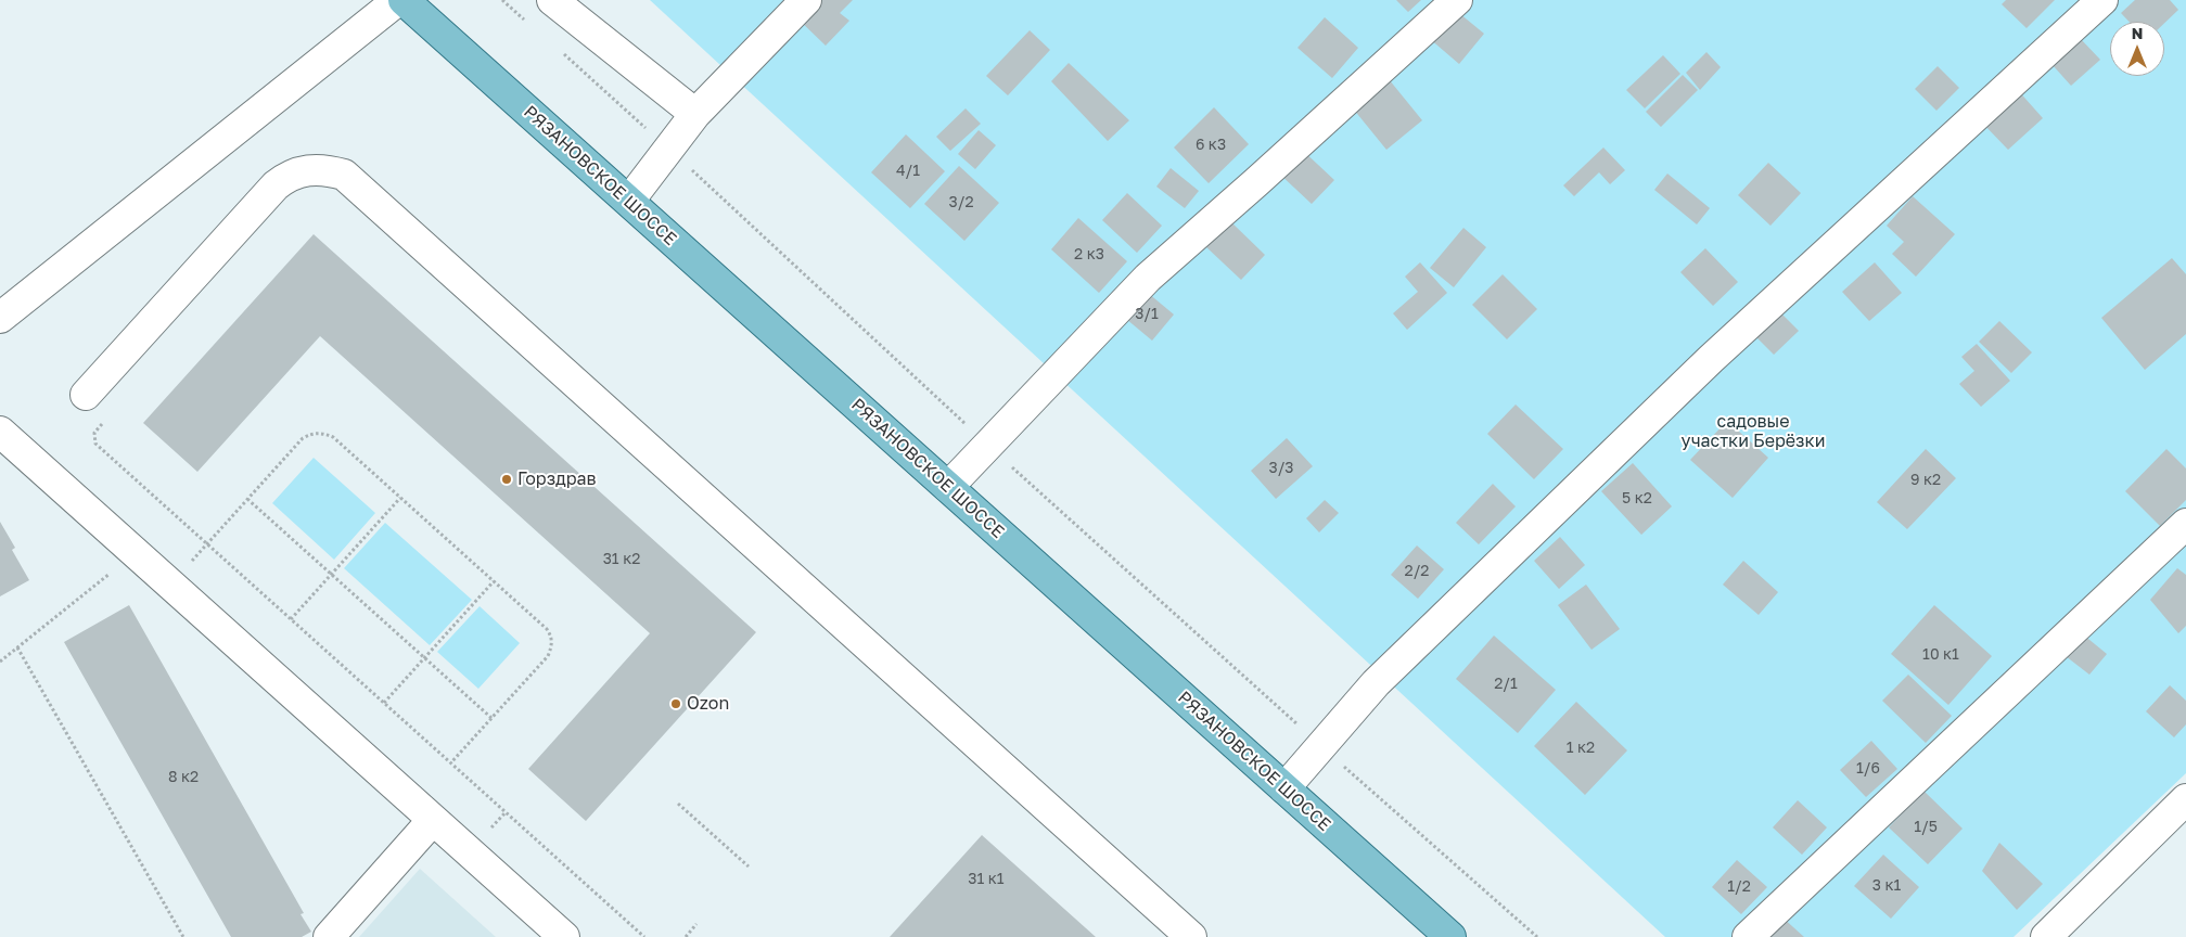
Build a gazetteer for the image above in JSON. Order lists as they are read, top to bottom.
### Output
{
  "streets": {
    "main road": ["РЯЗАНОВСКОЕ ШОССЕ"]
  },
  "parks": ["садовые участки Берёзки"],
  "places": ["Горздрав", "Ozon"],
  "house_numbers": [
    "6 к3",
    "4/1",
    "3/2",
    "2 к3",
    "3/1",
    "3/3",
    "9 к2",
    "5 к2",
    "31 к2",
    "2/2",
    "10 к1",
    "2/1",
    "1 к2",
    "1/6",
    "8 к2",
    "1/5",
    "31 к1",
    "3 к1",
    "1/2"
  ],
  "north": "top"
}
